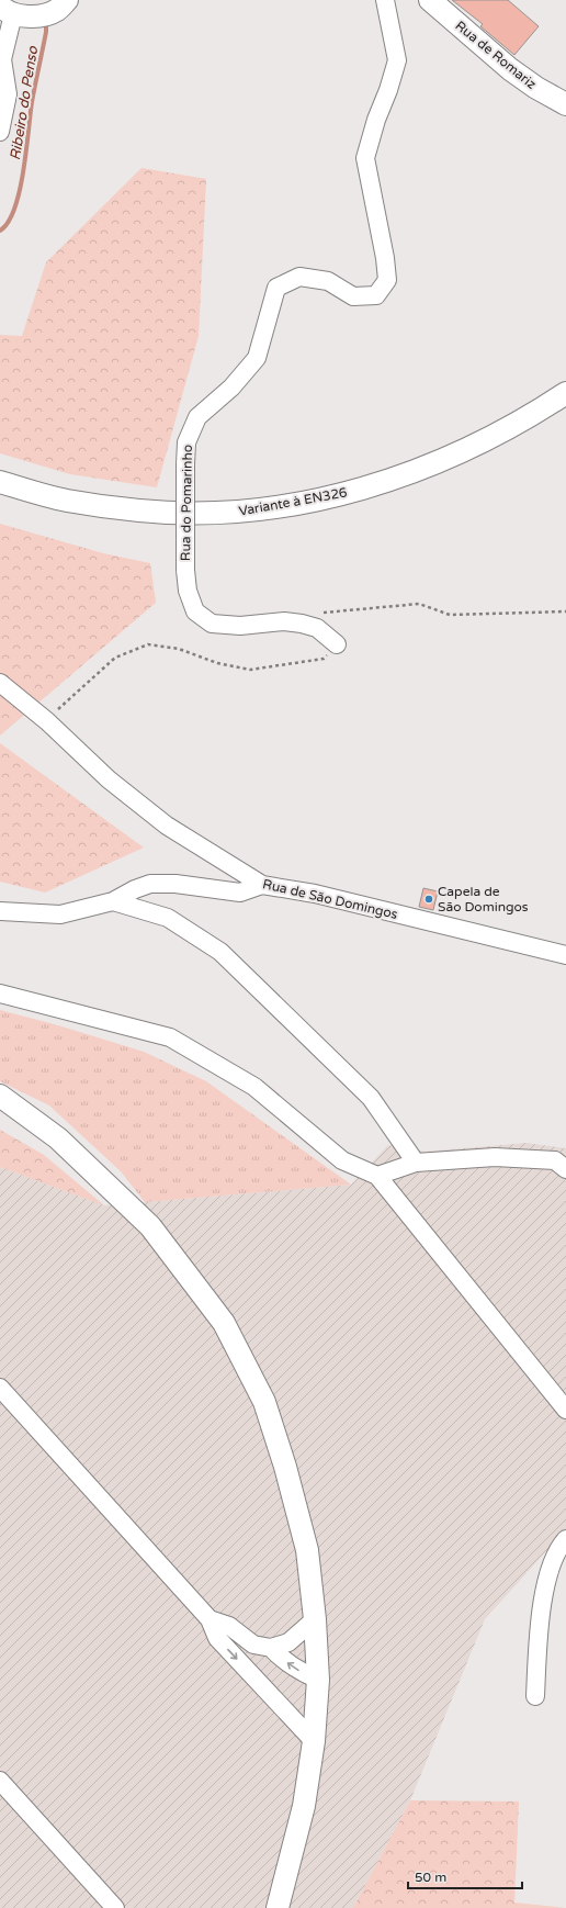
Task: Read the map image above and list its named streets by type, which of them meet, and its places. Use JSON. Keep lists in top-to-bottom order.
{
  "streets": {
    "main road": ["Rua de Romariz", "Variante à EN326"],
    "street": ["Rua do Pomarinho", "Rua de São Domingos"]
  },
  "water": ["Ribeiro do Penso"],
  "places": ["Capela de São Domingos"],
  "scale_bar": "50 m"
}
